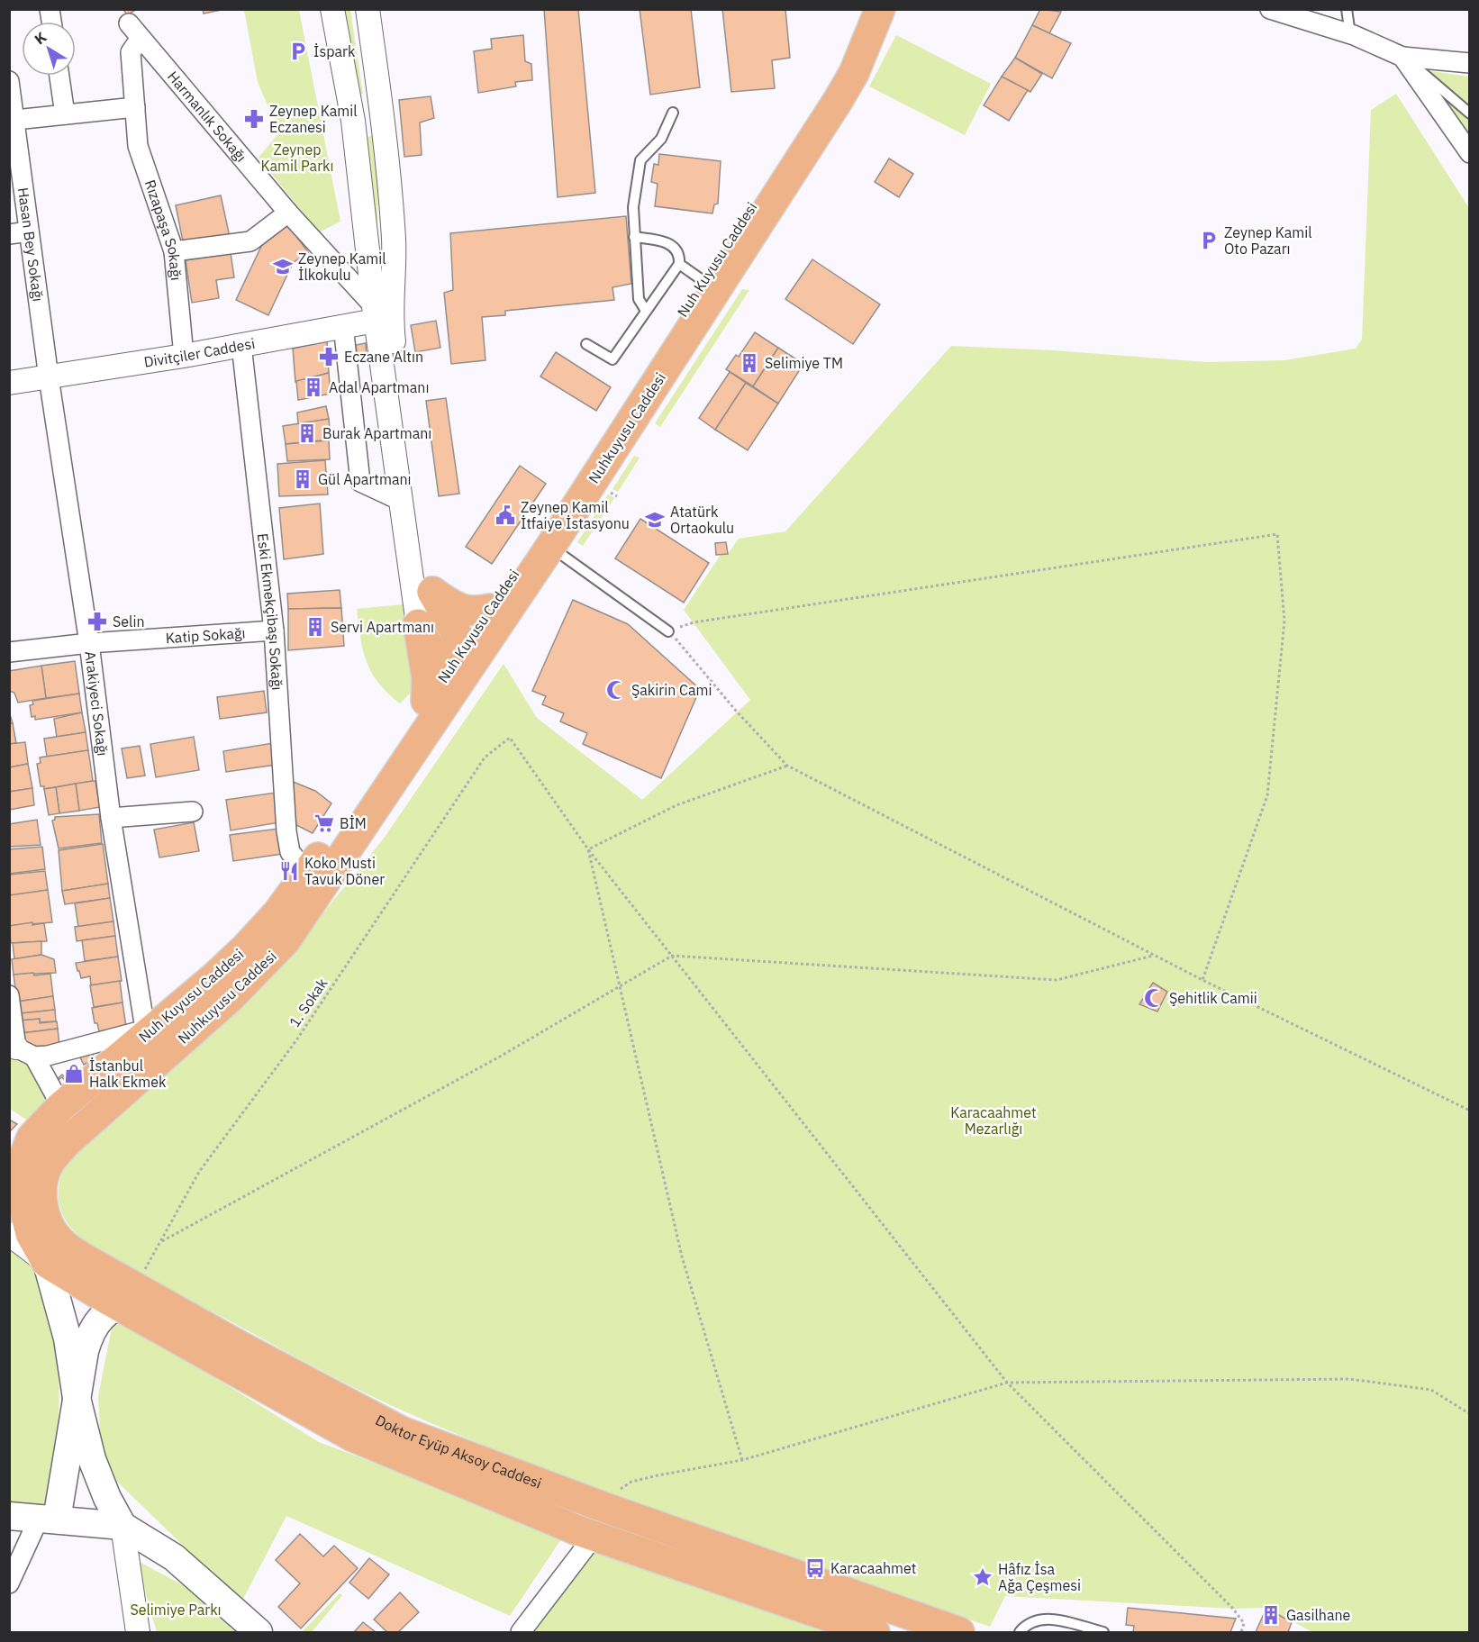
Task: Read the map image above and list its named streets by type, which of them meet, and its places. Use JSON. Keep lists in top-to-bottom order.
{
  "streets": {
    "main road": ["Nuh Kuyusu Caddesi", "Nuhkuyusu Caddesi", "Doktor Eyüp Aksoy Caddesi"],
    "street": [
      "Harmanlık Sokağı",
      "Rızapaşa Sokağı",
      "Hasan Bey Sokağı",
      "Divitçiler Caddesi",
      "Eski Ekmekçibaşı Sokağı",
      "Katip Sokağı",
      "Arakiyeci Sokağı"
    ],
    "path": ["1. Sokak"]
  },
  "crossings": [
    ["Harmanlık Sokağı", "Rızapaşa Sokağı"],
    ["Harmanlık Sokağı", "Divitçiler Caddesi"],
    ["Rızapaşa Sokağı", "Divitçiler Caddesi"],
    ["Hasan Bey Sokağı", "Divitçiler Caddesi"],
    ["Hasan Bey Sokağı", "Arakiyeci Sokağı"],
    ["Nuh Kuyusu Caddesi", "Nuhkuyusu Caddesi"],
    ["Nuh Kuyusu Caddesi", "Eski Ekmekçibaşı Sokağı"],
    ["Nuh Kuyusu Caddesi", "Arakiyeci Sokağı"],
    ["Nuh Kuyusu Caddesi", "Doktor Eyüp Aksoy Caddesi"],
    ["Divitçiler Caddesi", "Eski Ekmekçibaşı Sokağı"],
    ["Divitçiler Caddesi", "Arakiyeci Sokağı"],
    ["Nuhkuyusu Caddesi", "Doktor Eyüp Aksoy Caddesi"],
    ["Eski Ekmekçibaşı Sokağı", "Katip Sokağı"],
    ["Katip Sokağı", "Arakiyeci Sokağı"],
    ["1. Sokak", "Doktor Eyüp Aksoy Caddesi"]
  ],
  "parks": ["Zeynep Kamil Parkı", "Karacaahmet Mezarlığı", "Selimiye Parkı"],
  "places": {
    "parking": ["İspark", "Zeynep Kamil Oto Pazarı"],
    "pharmacy": ["Zeynep Kamil Eczanesi", "Eczane Altın", "Selin"],
    "school or university": ["Zeynep Kamil İlkokulu", "Atatürk Ortaokulu"],
    "building": [
      "Selimiye TM",
      "Adal Apartmanı",
      "Burak Apartmanı",
      "Gül Apartmanı",
      "Servi Apartmanı",
      "Gasilhane"
    ],
    "public building": ["Zeynep Kamil İtfaiye İstasyonu"],
    "mosque": ["Şakirin Cami", "Şehitlik Camii"],
    "supermarket": ["BİM"],
    "restaurant": ["Koko Musti Tavuk Döner"],
    "shop": ["İstanbul Halk Ekmek"],
    "bus stop": ["Karacaahmet"],
    "place": ["Hâfız İsa Ağa Çeşmesi"]
  },
  "north": "top left"
}
